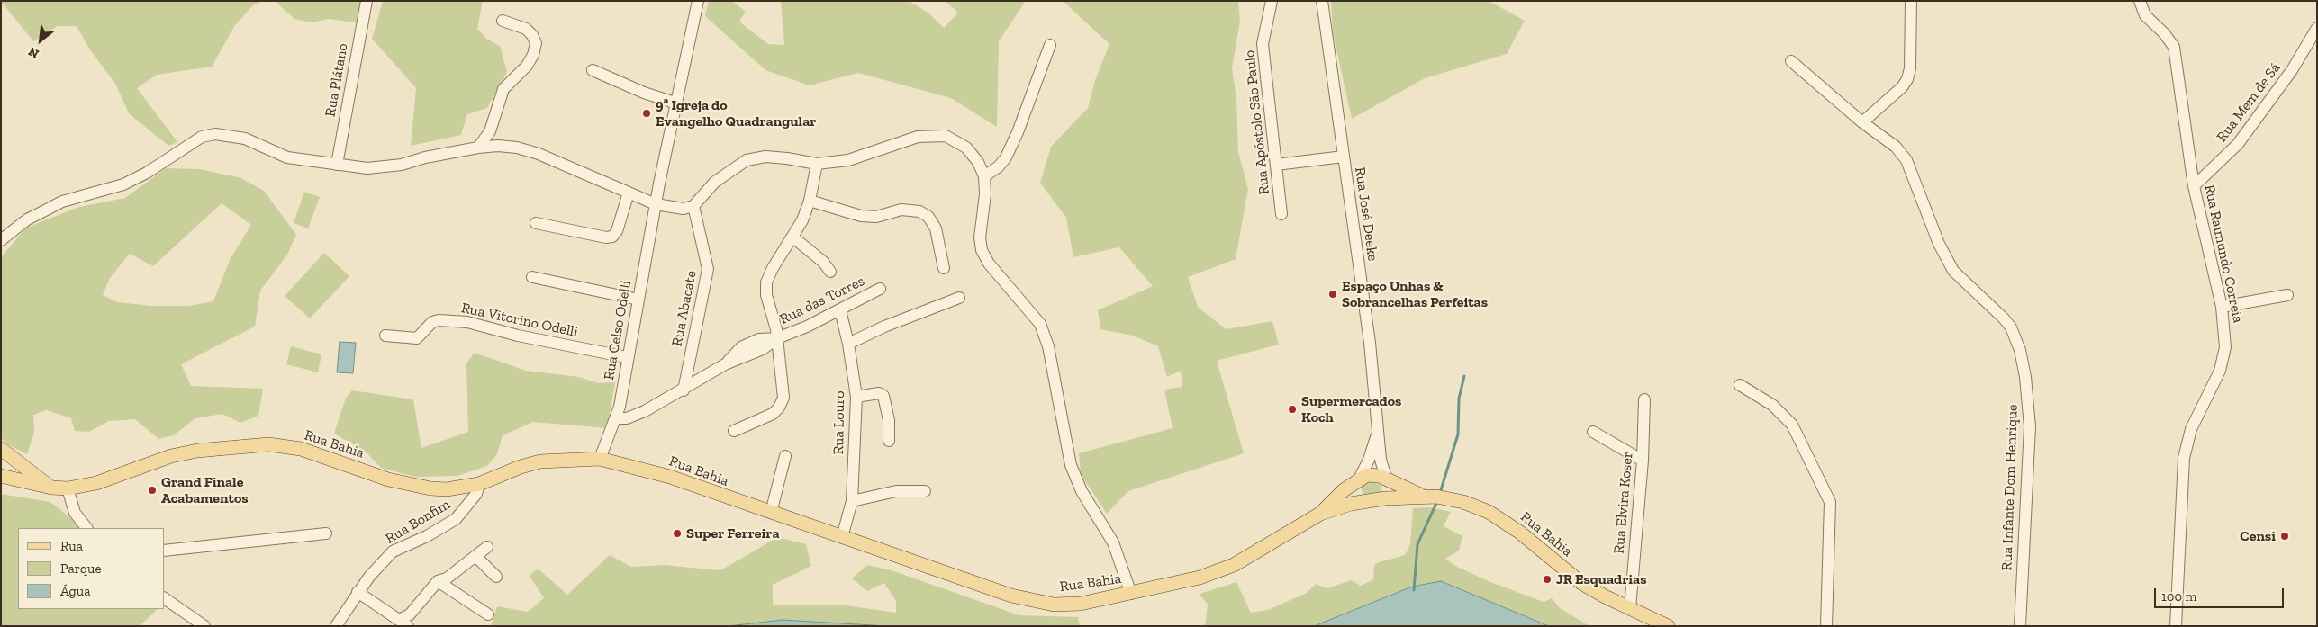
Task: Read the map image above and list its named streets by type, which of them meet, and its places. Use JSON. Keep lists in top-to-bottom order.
{
  "streets": {
    "main road": ["Rua Bahia"],
    "street": [
      "Rua Plátano",
      "Rua Mem de Sá",
      "Rua Apóstolo São Paulo",
      "Rua José Deeke",
      "Rua Raimundo Correia",
      "Rua das Torres",
      "Rua Abacate",
      "Rua Vitorino Odelli",
      "Rua Celso Odelli",
      "Rua Louro",
      "Rua Infante Dom Henrique",
      "Rua Elvira Koser",
      "Rua Bonfim"
    ]
  },
  "crossings": [
    ["Rua Mem de Sá", "Rua Raimundo Correia"],
    ["Rua José Deeke", "Rua Bahia"],
    ["Rua das Torres", "Rua Abacate"],
    ["Rua das Torres", "Rua Celso Odelli"],
    ["Rua das Torres", "Rua Louro"],
    ["Rua Vitorino Odelli", "Rua Celso Odelli"],
    ["Rua Celso Odelli", "Rua Bahia"],
    ["Rua Louro", "Rua Bahia"],
    ["Rua Bahia", "Rua Elvira Koser"],
    ["Rua Bahia", "Rua Bonfim"]
  ],
  "places": [
    "9ª Igreja do Evangelho Quadrangular",
    "Espaço Unhas & Sobrancelhas Perfeitas",
    "Supermercados Koch",
    "Grand Finale Acabamentos",
    "Super Ferreira",
    "Censi",
    "JR Esquadrias"
  ],
  "legend": ["Rua", "Parque", "Água"],
  "scale_bar": "100 m",
  "north": "bottom left"
}
